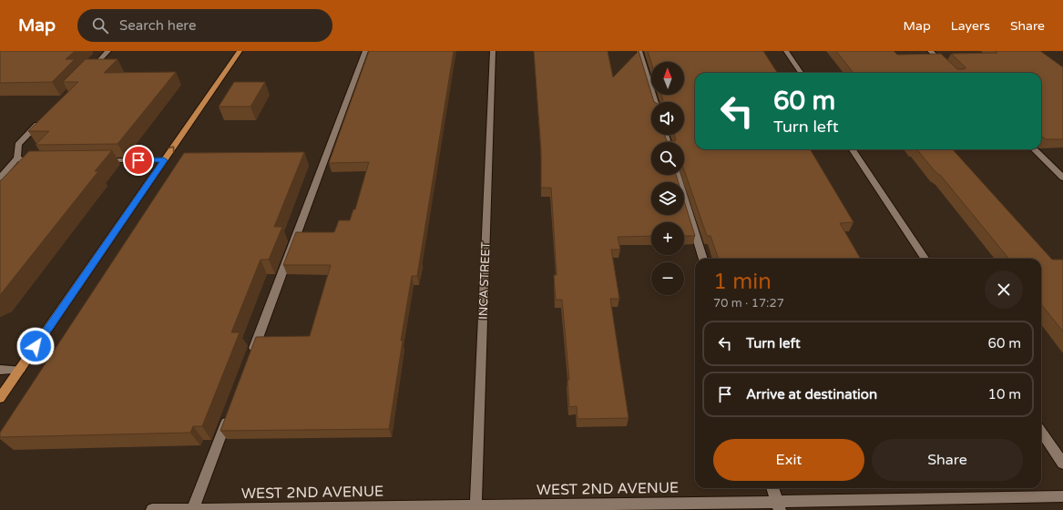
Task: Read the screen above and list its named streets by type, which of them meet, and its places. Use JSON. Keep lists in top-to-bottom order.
{
  "streets": {
    "street": ["INCA STREET", "WEST 2ND AVENUE"]
  },
  "crossings": [
    ["INCA STREET", "WEST 2ND AVENUE"]
  ],
  "north": "top",
  "page": {
    "header": "Map",
    "search": "Search here",
    "nav": ["Map", "Layers", "Share"],
    "map_buttons": ["+", "−"],
    "turn": ["60 m", "Turn left"],
    "heading": ["1 min", "70 m · 17:27"],
    "list": [
      {
        "name": "Turn left",
        "value": "60 m"
      },
      {
        "name": "Arrive at destination",
        "value": "10 m"
      }
    ],
    "buttons": ["Exit", "Share"]
  }
}
